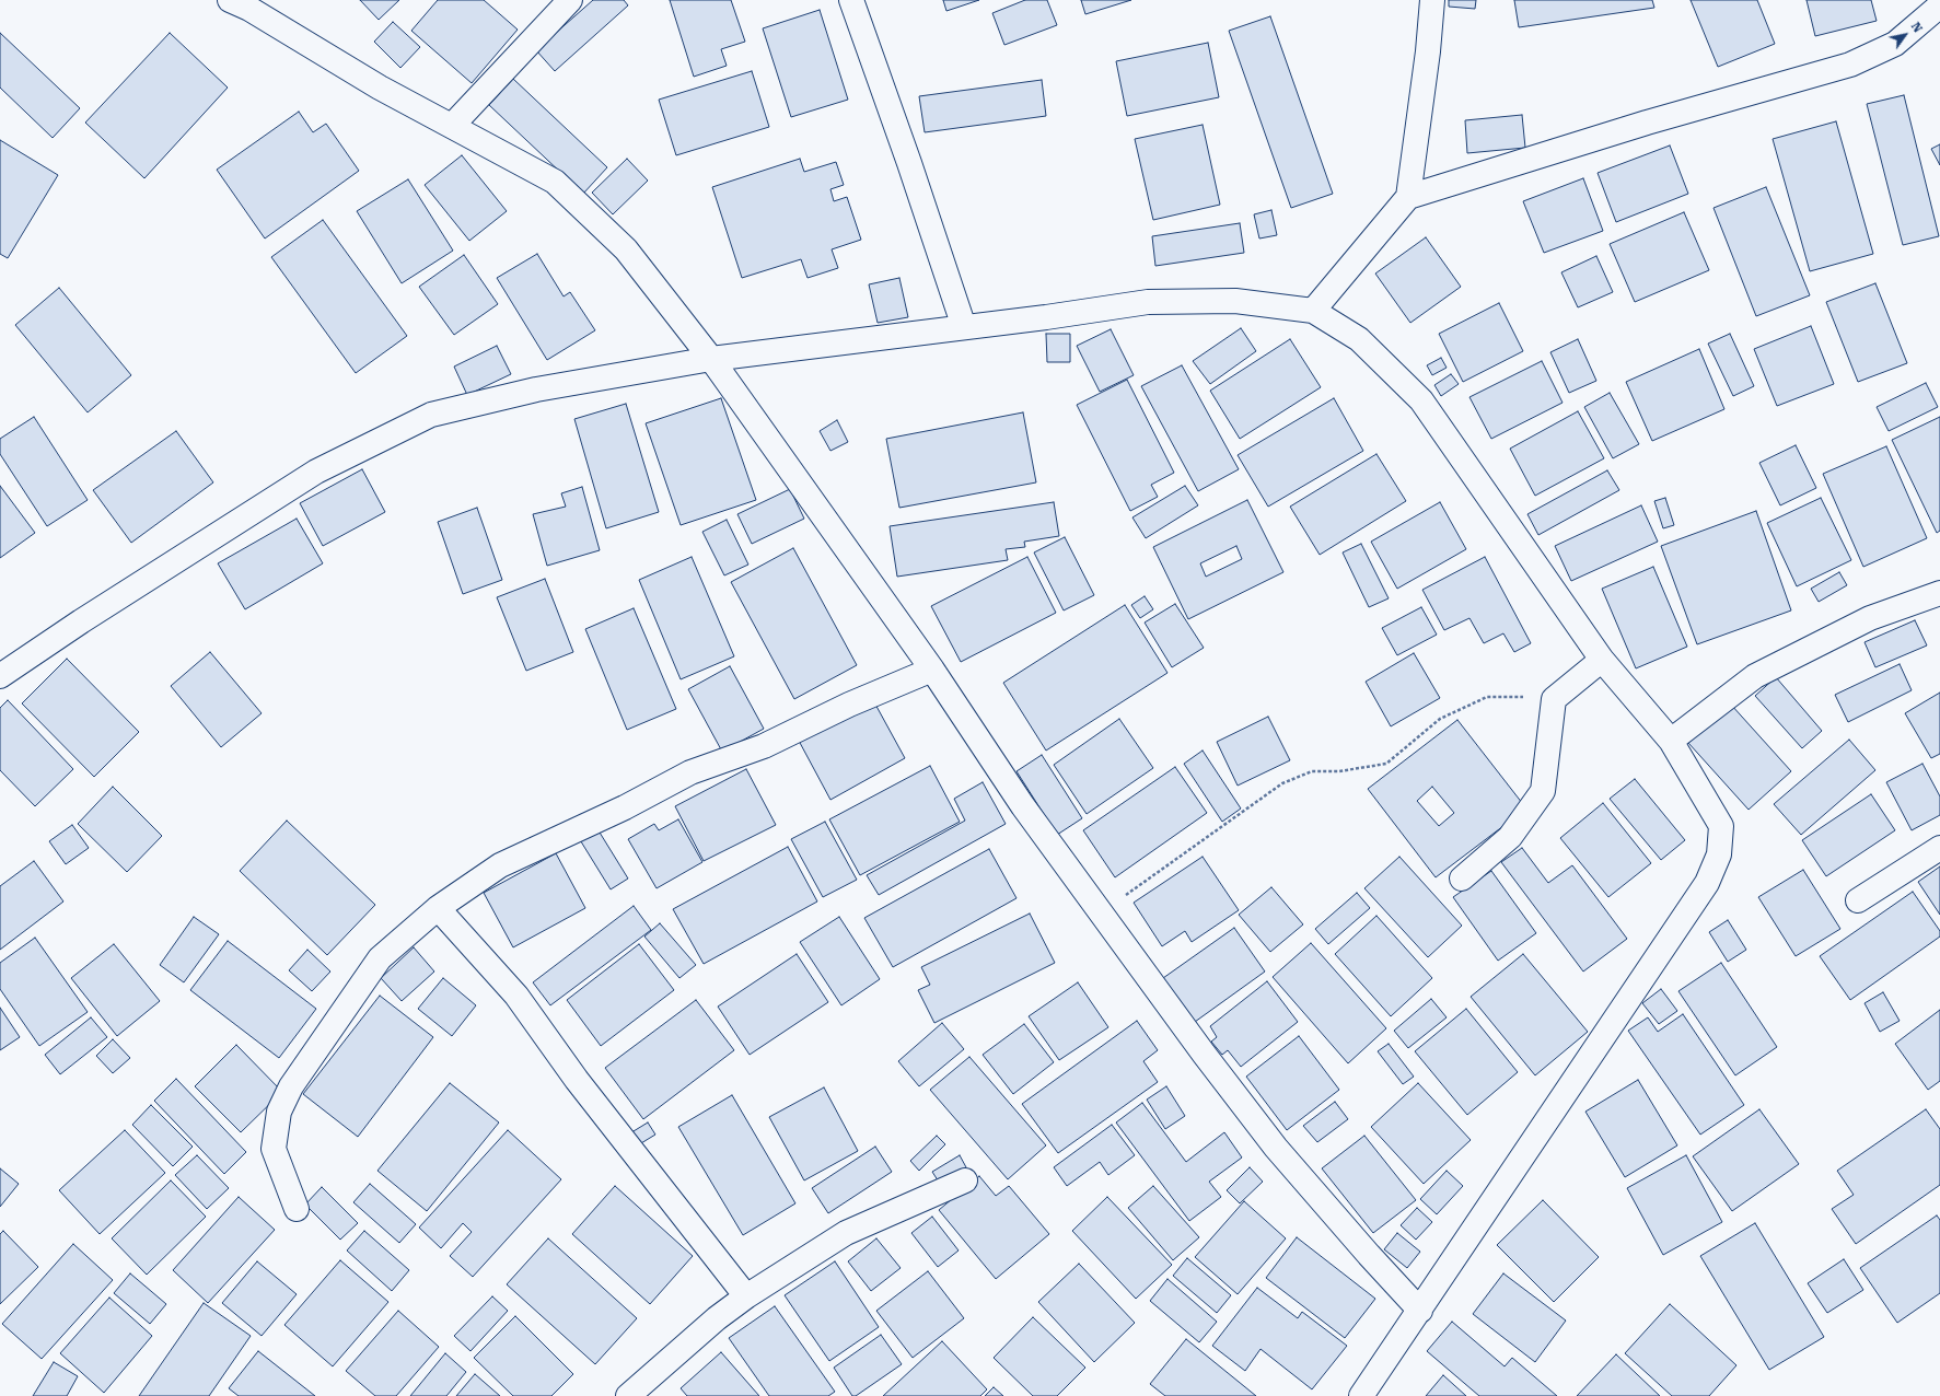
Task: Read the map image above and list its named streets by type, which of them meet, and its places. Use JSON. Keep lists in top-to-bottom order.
{
  "north": "top right"
}
